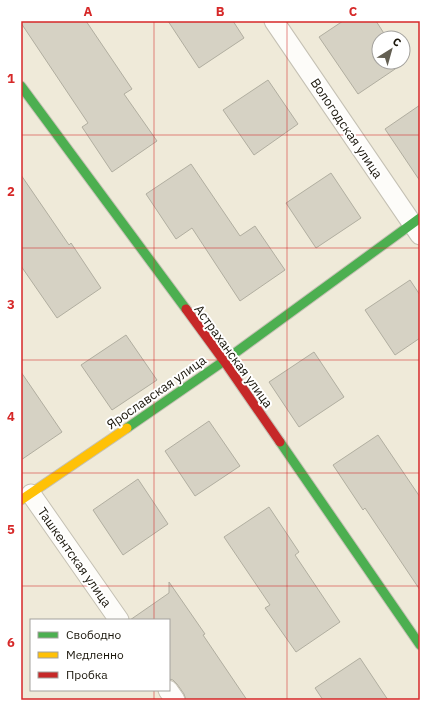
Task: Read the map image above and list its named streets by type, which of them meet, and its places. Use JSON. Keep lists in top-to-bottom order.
{
  "streets": {
    "street": [
      "Вологодская улица",
      "Астраханская улица",
      "Ярославская улица",
      "Ташкентская улица"
    ]
  },
  "crossings": [
    ["Вологодская улица", "Ярославская улица"],
    ["Астраханская улица", "Ярославская улица"],
    ["Ярославская улица", "Ташкентская улица"]
  ],
  "legend": ["Свободно", "Медленно", "Пробка"],
  "north": "top right",
  "grid": {
    "columns": ["A", "B", "C"],
    "rows": [
      "1",
      "2",
      "3",
      "4",
      "5",
      "6"
    ]
  }
}
